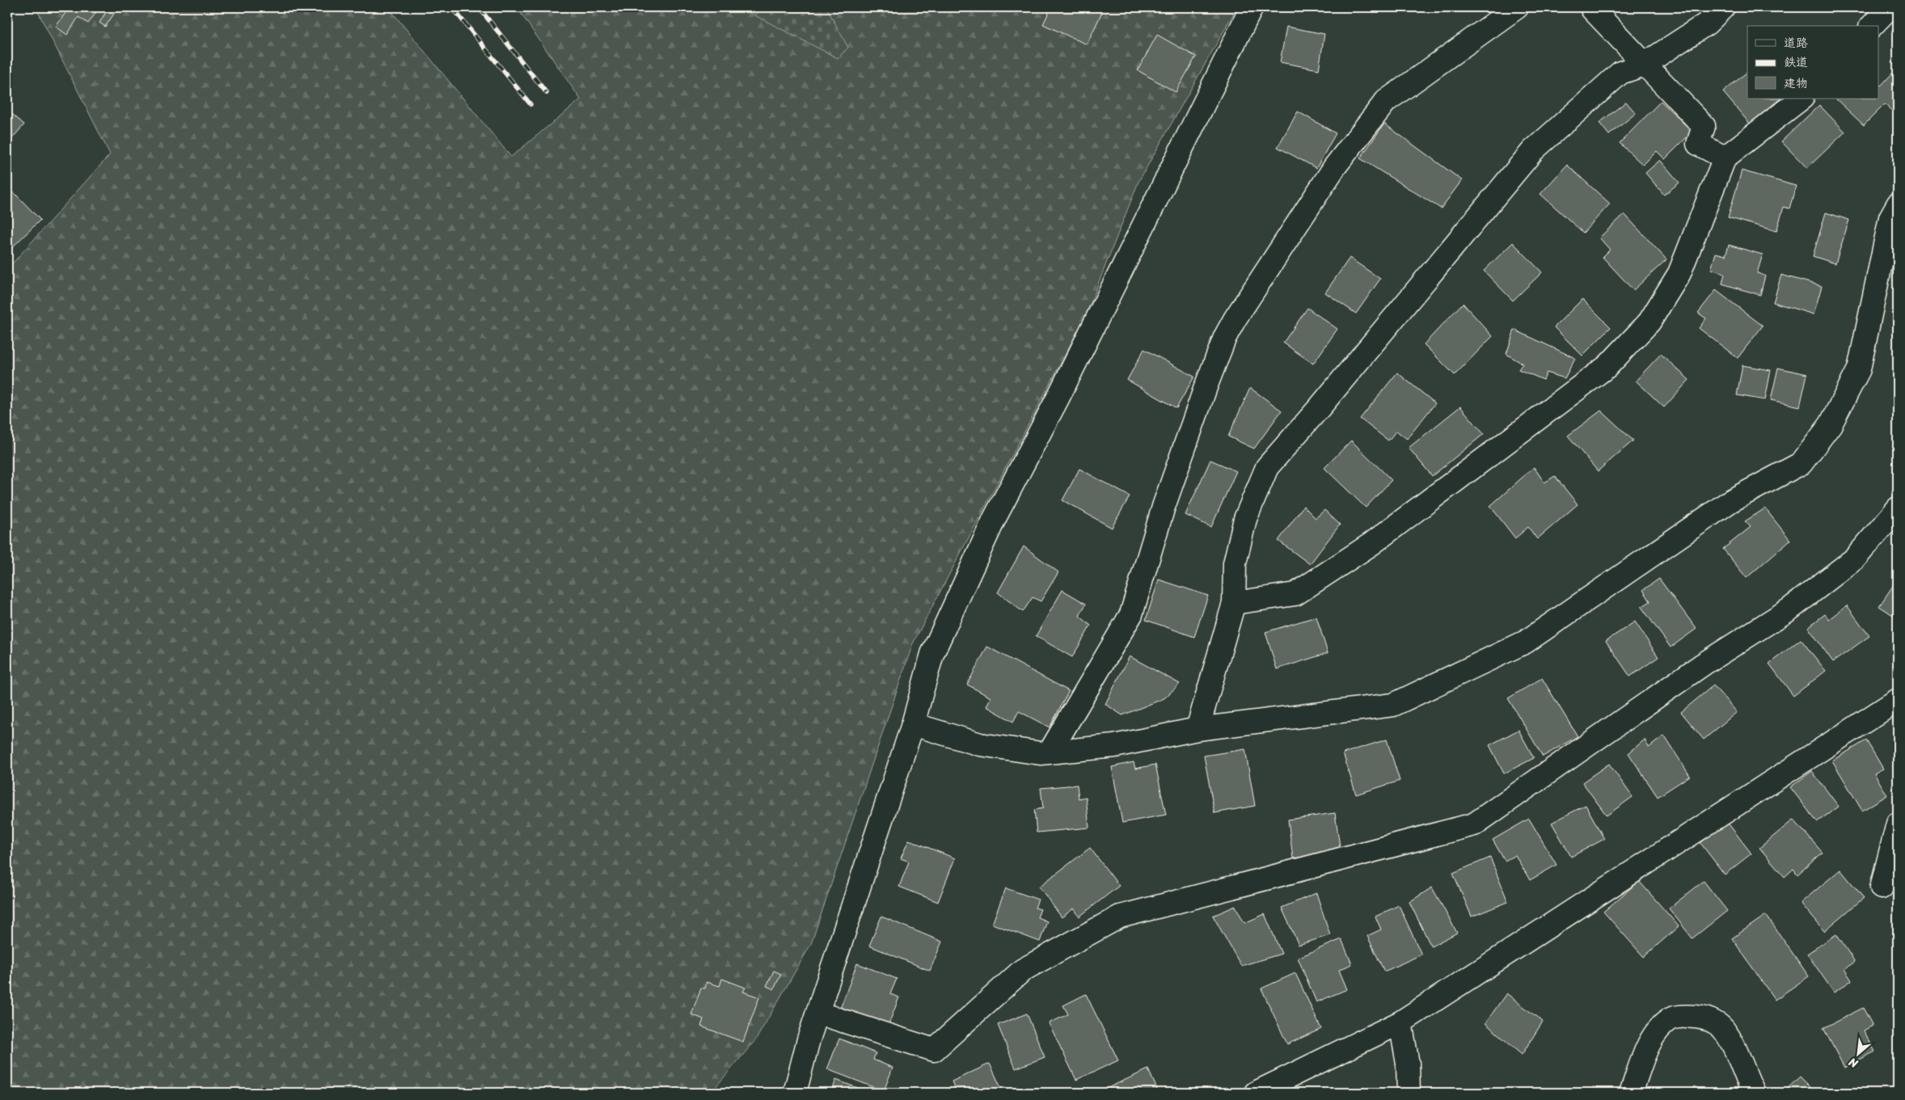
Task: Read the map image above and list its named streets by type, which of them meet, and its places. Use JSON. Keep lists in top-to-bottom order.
{
  "legend": ["道路", "鉄道", "建物"],
  "north": "bottom left"
}
